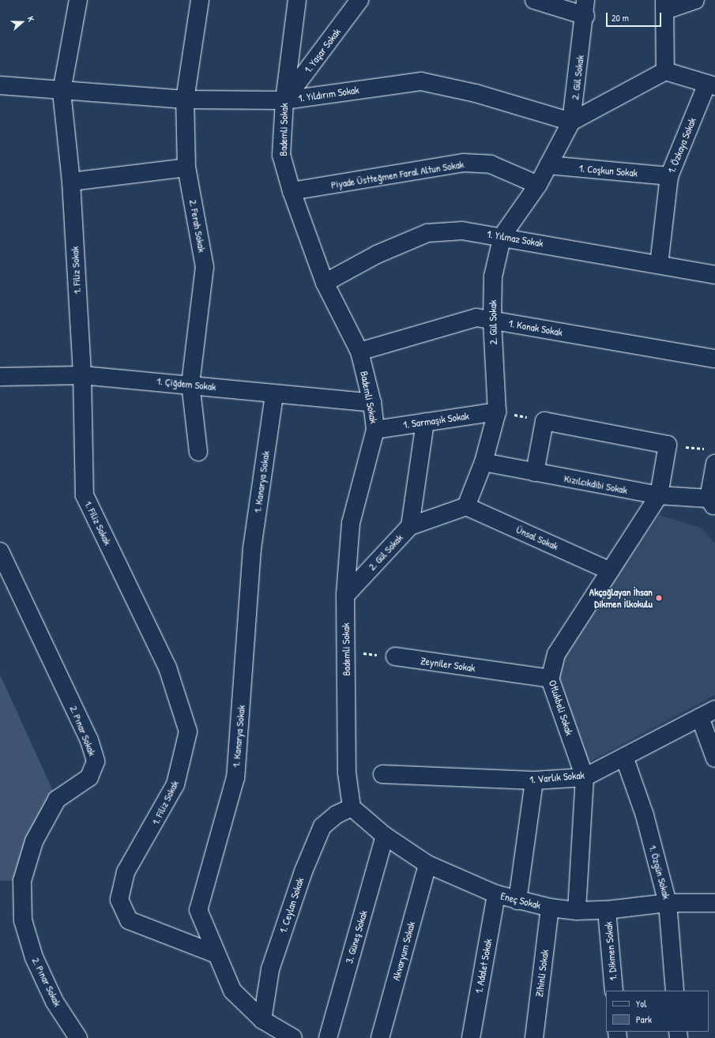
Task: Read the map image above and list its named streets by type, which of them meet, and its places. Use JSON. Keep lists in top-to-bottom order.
{
  "streets": {
    "street": [
      "1. Yaşar Sokak",
      "2. Gül Sokak",
      "1. Yıldırım Sokak",
      "Bademli Sokak",
      "1. Özkaya Sokak",
      "1. Coşkun Sokak",
      "Piyade Üstteğmen Faral Altun Sokak",
      "2. Ferah Sokak",
      "1. Yılmaz Sokak",
      "1. Filiz Sokak",
      "1. Konak Sokak",
      "1. Çiğdem Sokak",
      "1. Sarmaşık Sokak",
      "1. Kanarya Sokak",
      "Kızılcıkdibi Sokak",
      "Ünsal Sokak",
      "Zeyniler Sokak",
      "Otlukbeli Sokak",
      "2. Pınar Sokak",
      "1. Varlık Sokak",
      "1. Özgün Sokak",
      "Eneç Sokak",
      "1. Ceylan Sokak",
      "3. Güneş Sokak",
      "Akvaryum Sokak",
      "1. Dikmen Sokak",
      "1. Adalet Sokak",
      "Zihinli Sokak"
    ]
  },
  "crossings": [
    ["1. Yaşar Sokak", "1. Yıldırım Sokak"],
    ["1. Yaşar Sokak", "Bademli Sokak"],
    ["2. Gül Sokak", "1. Yıldırım Sokak"],
    ["2. Gül Sokak", "Bademli Sokak"],
    ["2. Gül Sokak", "1. Coşkun Sokak"],
    ["2. Gül Sokak", "Piyade Üstteğmen Faral Altun Sokak"],
    ["2. Gül Sokak", "1. Yılmaz Sokak"],
    ["2. Gül Sokak", "1. Konak Sokak"],
    ["2. Gül Sokak", "1. Sarmaşık Sokak"],
    ["2. Gül Sokak", "Kızılcıkdibi Sokak"],
    ["2. Gül Sokak", "Ünsal Sokak"],
    ["1. Yıldırım Sokak", "Bademli Sokak"],
    ["1. Yıldırım Sokak", "2. Ferah Sokak"],
    ["1. Yıldırım Sokak", "1. Filiz Sokak"],
    ["Bademli Sokak", "Piyade Üstteğmen Faral Altun Sokak"],
    ["Bademli Sokak", "1. Yılmaz Sokak"],
    ["Bademli Sokak", "1. Konak Sokak"],
    ["Bademli Sokak", "1. Çiğdem Sokak"],
    ["Bademli Sokak", "1. Sarmaşık Sokak"],
    ["Bademli Sokak", "Eneç Sokak"],
    ["Bademli Sokak", "1. Ceylan Sokak"],
    ["1. Özkaya Sokak", "1. Coşkun Sokak"],
    ["1. Özkaya Sokak", "1. Yılmaz Sokak"],
    ["2. Ferah Sokak", "1. Çiğdem Sokak"],
    ["1. Filiz Sokak", "1. Çiğdem Sokak"],
    ["1. Filiz Sokak", "1. Kanarya Sokak"],
    ["1. Çiğdem Sokak", "1. Kanarya Sokak"],
    ["1. Kanarya Sokak", "1. Ceylan Sokak"],
    ["Kızılcıkdibi Sokak", "Otlukbeli Sokak"],
    ["Ünsal Sokak", "Otlukbeli Sokak"],
    ["Zeyniler Sokak", "Otlukbeli Sokak"],
    ["Otlukbeli Sokak", "1. Varlık Sokak"],
    ["Otlukbeli Sokak", "Eneç Sokak"],
    ["1. Varlık Sokak", "1. Özgün Sokak"],
    ["1. Özgün Sokak", "Eneç Sokak"],
    ["Eneç Sokak", "1. Ceylan Sokak"],
    ["Eneç Sokak", "3. Güneş Sokak"],
    ["Eneç Sokak", "Akvaryum Sokak"],
    ["Eneç Sokak", "1. Dikmen Sokak"],
    ["Eneç Sokak", "1. Adalet Sokak"],
    ["Eneç Sokak", "Zihinli Sokak"]
  ],
  "places": ["Akçağlayan İhsan Dikmen İlkokulu"],
  "legend": ["Yol", "Park"],
  "scale_bar": "20 m",
  "north": "right"
}
